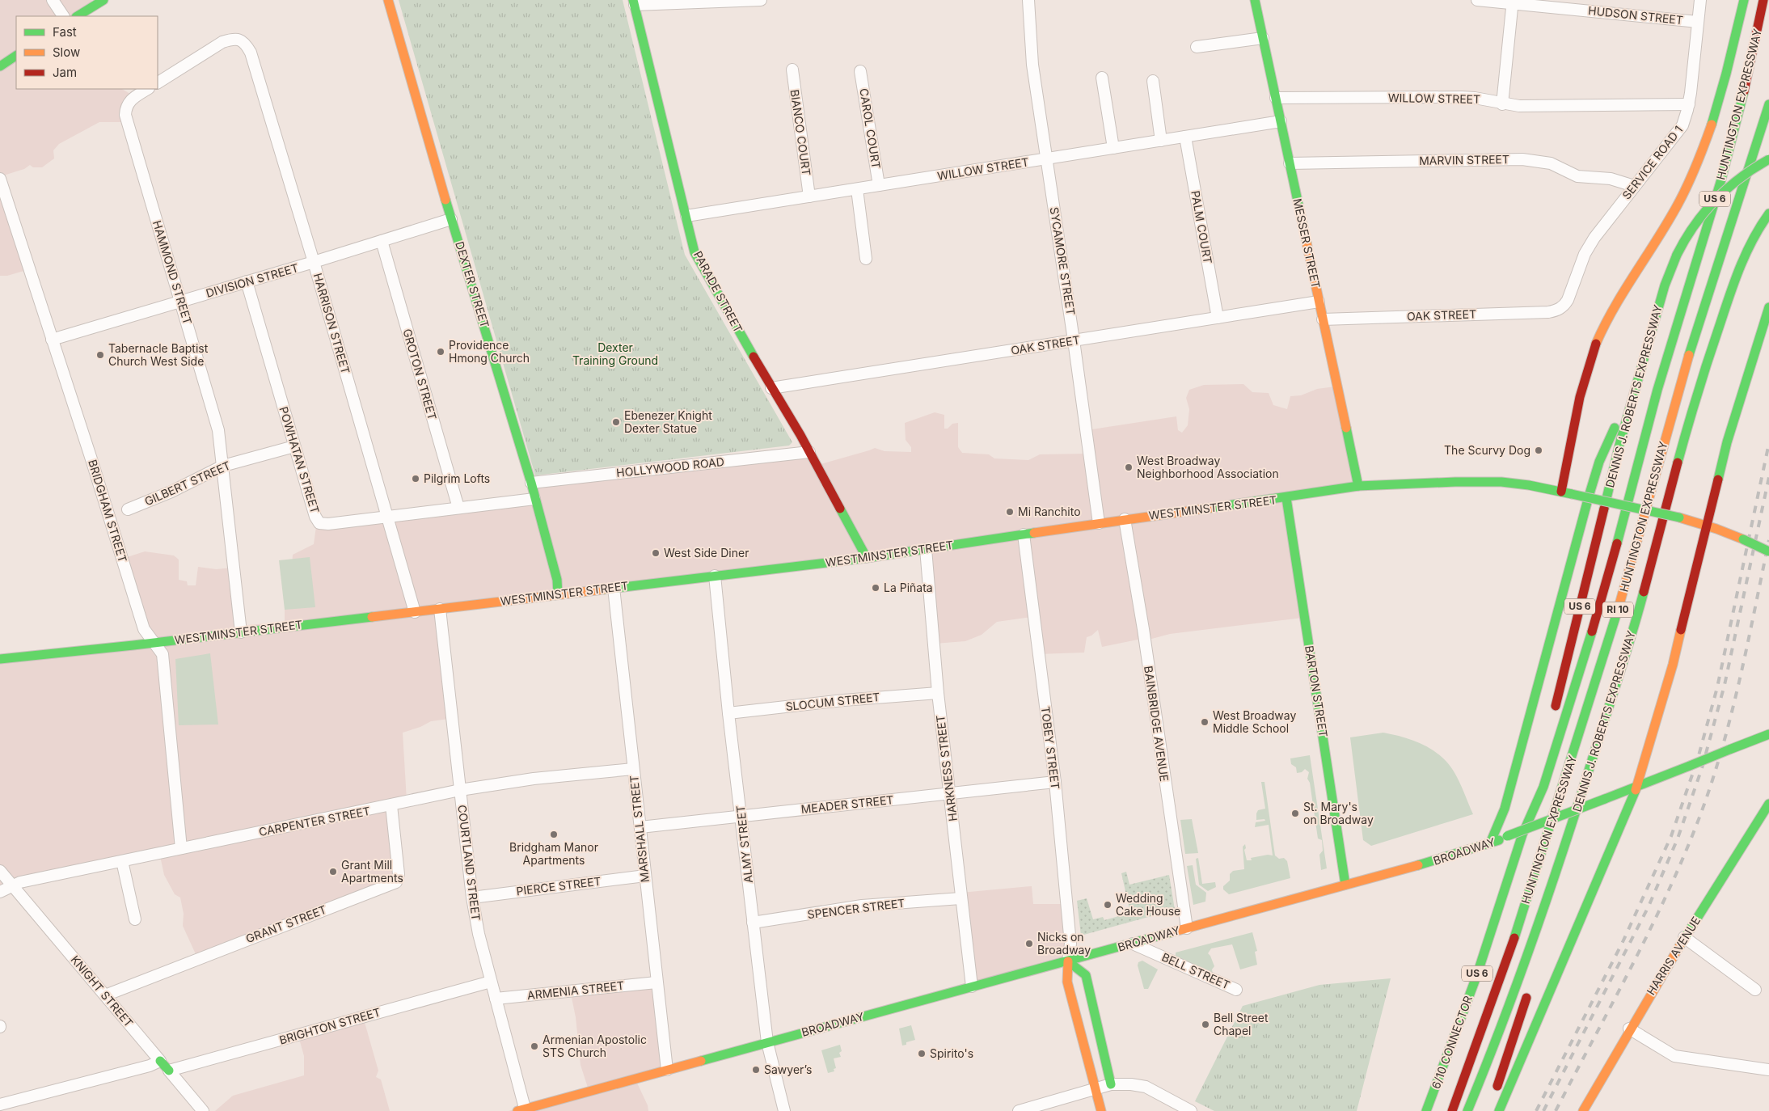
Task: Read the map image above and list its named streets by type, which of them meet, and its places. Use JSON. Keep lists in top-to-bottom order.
{
  "streets": {
    "main road": [
      "HUNTINGTON EXPRESSWAY",
      "US 6",
      "MESSER STREET",
      "DEXTER STREET",
      "PARADE STREET",
      "DENNIS J. ROBERTS EXPRESSWAY",
      "WESTMINSTER STREET",
      "RI 10",
      "BARTON STREET",
      "TOBEY STREET",
      "BROADWAY",
      "HARRIS AVENUE",
      "KNIGHT STREET",
      "6/10 CONNECTOR"
    ],
    "street": [
      "HUDSON STREET",
      "WILLOW STREET",
      "CAROL COURT",
      "BIANCO COURT",
      "MARVIN STREET",
      "SERVICE ROAD 1",
      "PALM COURT",
      "SYCAMORE STREET",
      "HAMMOND STREET",
      "DIVISION STREET",
      "OAK STREET",
      "HARRISON STREET",
      "GROTON STREET",
      "POWHATAN STREET",
      "HOLLYWOOD ROAD",
      "GILBERT STREET",
      "BRIDGHAM STREET",
      "SLOCUM STREET",
      "BAINBRIDGE AVENUE",
      "HARKNESS STREET",
      "MEADER STREET",
      "CARPENTER STREET",
      "MARSHALL STREET",
      "ALMY STREET",
      "COURTLAND STREET",
      "PIERCE STREET",
      "SPENCER STREET",
      "GRANT STREET",
      "BELL STREET",
      "ARMENIA STREET",
      "BRIGHTON STREET"
    ]
  },
  "crossings": [
    ["HUDSON STREET", "SERVICE ROAD 1"],
    ["WILLOW STREET", "CAROL COURT"],
    ["WILLOW STREET", "BIANCO COURT"],
    ["WILLOW STREET", "SERVICE ROAD 1"],
    ["WILLOW STREET", "PALM COURT"],
    ["WILLOW STREET", "MESSER STREET"],
    ["WILLOW STREET", "SYCAMORE STREET"],
    ["WILLOW STREET", "PARADE STREET"],
    ["HUNTINGTON EXPRESSWAY", "US 6"],
    ["HUNTINGTON EXPRESSWAY", "6/10 CONNECTOR"],
    ["MARVIN STREET", "SERVICE ROAD 1"],
    ["MARVIN STREET", "MESSER STREET"],
    ["SERVICE ROAD 1", "OAK STREET"],
    ["US 6", "6/10 CONNECTOR"],
    ["PALM COURT", "OAK STREET"],
    ["MESSER STREET", "OAK STREET"],
    ["MESSER STREET", "WESTMINSTER STREET"],
    ["SYCAMORE STREET", "OAK STREET"],
    ["SYCAMORE STREET", "WESTMINSTER STREET"],
    ["HAMMOND STREET", "DIVISION STREET"],
    ["HAMMOND STREET", "GILBERT STREET"],
    ["HAMMOND STREET", "WESTMINSTER STREET"],
    ["DIVISION STREET", "DEXTER STREET"],
    ["DIVISION STREET", "HARRISON STREET"],
    ["DIVISION STREET", "GROTON STREET"],
    ["DIVISION STREET", "POWHATAN STREET"],
    ["DIVISION STREET", "BRIDGHAM STREET"],
    ["DEXTER STREET", "POWHATAN STREET"],
    ["DEXTER STREET", "HOLLYWOOD ROAD"],
    ["DEXTER STREET", "WESTMINSTER STREET"],
    ["PARADE STREET", "OAK STREET"],
    ["PARADE STREET", "HOLLYWOOD ROAD"],
    ["PARADE STREET", "WESTMINSTER STREET"],
    ["HARRISON STREET", "POWHATAN STREET"],
    ["HARRISON STREET", "WESTMINSTER STREET"],
    ["GROTON STREET", "POWHATAN STREET"],
    ["POWHATAN STREET", "GILBERT STREET"],
    ["WESTMINSTER STREET", "BRIDGHAM STREET"],
    ["WESTMINSTER STREET", "BARTON STREET"],
    ["WESTMINSTER STREET", "BAINBRIDGE AVENUE"],
    ["WESTMINSTER STREET", "TOBEY STREET"],
    ["WESTMINSTER STREET", "HARKNESS STREET"],
    ["WESTMINSTER STREET", "MARSHALL STREET"],
    ["WESTMINSTER STREET", "ALMY STREET"],
    ["WESTMINSTER STREET", "COURTLAND STREET"],
    ["BRIDGHAM STREET", "CARPENTER STREET"],
    ["BARTON STREET", "BROADWAY"],
    ["SLOCUM STREET", "HARKNESS STREET"],
    ["SLOCUM STREET", "ALMY STREET"],
    ["BAINBRIDGE AVENUE", "BROADWAY"],
    ["TOBEY STREET", "MEADER STREET"],
    ["TOBEY STREET", "BROADWAY"],
    ["HARKNESS STREET", "MEADER STREET"],
    ["HARKNESS STREET", "BROADWAY"],
    ["HARKNESS STREET", "SPENCER STREET"],
    ["MEADER STREET", "MARSHALL STREET"],
    ["MEADER STREET", "ALMY STREET"],
    ["CARPENTER STREET", "MARSHALL STREET"],
    ["CARPENTER STREET", "COURTLAND STREET"],
    ["CARPENTER STREET", "GRANT STREET"],
    ["CARPENTER STREET", "KNIGHT STREET"],
    ["MARSHALL STREET", "BROADWAY"],
    ["MARSHALL STREET", "PIERCE STREET"],
    ["MARSHALL STREET", "ARMENIA STREET"],
    ["ALMY STREET", "BROADWAY"],
    ["ALMY STREET", "SPENCER STREET"],
    ["BROADWAY", "COURTLAND STREET"],
    ["BROADWAY", "BELL STREET"],
    ["COURTLAND STREET", "PIERCE STREET"],
    ["COURTLAND STREET", "ARMENIA STREET"],
    ["COURTLAND STREET", "BRIGHTON STREET"],
    ["GRANT STREET", "KNIGHT STREET"],
    ["KNIGHT STREET", "BRIGHTON STREET"]
  ],
  "parks": ["Dexter Training Ground"],
  "places": [
    "Providence Hmong Church",
    "Tabernacle Baptist Church West Side",
    "Ebenezer Knight Dexter Statue",
    "The Scurvy Dog",
    "West Broadway Neighborhood Association",
    "Pilgrim Lofts",
    "Mi Ranchito",
    "West Side Diner",
    "La Piñata",
    "West Broadway Middle School",
    "St. Mary's on Broadway",
    "Bridgham Manor Apartments",
    "Grant Mill Apartments",
    "Wedding Cake House",
    "Nicks on Broadway",
    "Bell Street Chapel",
    "Armenian Apostolic STS Church",
    "Spirito's",
    "Sawyer’s"
  ],
  "legend": ["Fast", "Slow", "Jam"]
}
